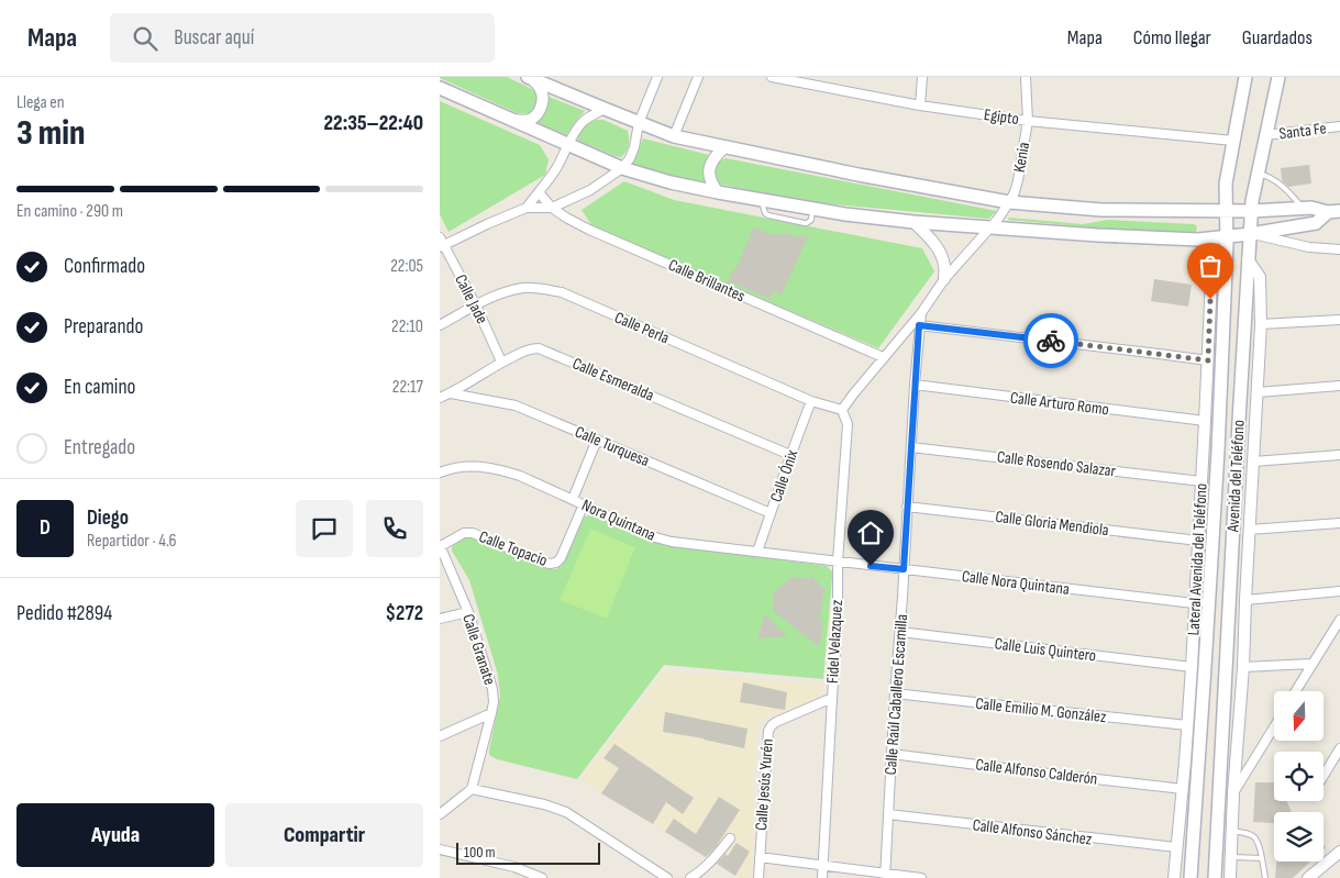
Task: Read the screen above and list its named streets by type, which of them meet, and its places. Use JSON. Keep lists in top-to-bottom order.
{
  "streets": {
    "main road": ["Avenida del Teléfono"],
    "street": [
      "Egipto",
      "Santa Fe",
      "Kenia",
      "Calle Brillantes",
      "Calle Jade",
      "Calle Perla",
      "Calle Esmeralda",
      "Calle Arturo Romo",
      "Calle Turquesa",
      "Calle Rosendo Salazar",
      "Calle Ónix",
      "Nora Quintana",
      "Calle Gloria Mendiola",
      "Calle Topacio",
      "Lateral Avenida del Teléfono",
      "Calle Nora Quintana",
      "Fidel Velazquez",
      "Calle Granate",
      "Calle Luis Quintero",
      "Calle Raúl Caballero Escamilla",
      "Calle Emilio M. González",
      "Calle Alfonso Calderón",
      "Calle Jesús Yurén",
      "Calle Alfonso Sánchez"
    ]
  },
  "crossings": [
    ["Egipto", "Kenia"],
    ["Egipto", "Avenida del Teléfono"],
    ["Santa Fe", "Avenida del Teléfono"],
    ["Calle Jade", "Calle Perla"],
    ["Calle Jade", "Calle Esmeralda"],
    ["Calle Perla", "Calle Ónix"],
    ["Calle Perla", "Fidel Velazquez"],
    ["Calle Esmeralda", "Calle Turquesa"],
    ["Calle Esmeralda", "Calle Ónix"],
    ["Calle Arturo Romo", "Lateral Avenida del Teléfono"],
    ["Calle Arturo Romo", "Calle Raúl Caballero Escamilla"],
    ["Calle Turquesa", "Calle Ónix"],
    ["Calle Rosendo Salazar", "Lateral Avenida del Teléfono"],
    ["Calle Rosendo Salazar", "Calle Raúl Caballero Escamilla"],
    ["Calle Ónix", "Nora Quintana"],
    ["Avenida del Teléfono", "Lateral Avenida del Teléfono"],
    ["Nora Quintana", "Calle Topacio"],
    ["Nora Quintana", "Calle Nora Quintana"],
    ["Nora Quintana", "Fidel Velazquez"],
    ["Calle Gloria Mendiola", "Lateral Avenida del Teléfono"],
    ["Calle Gloria Mendiola", "Calle Raúl Caballero Escamilla"],
    ["Calle Topacio", "Calle Granate"],
    ["Lateral Avenida del Teléfono", "Calle Nora Quintana"],
    ["Lateral Avenida del Teléfono", "Calle Luis Quintero"],
    ["Lateral Avenida del Teléfono", "Calle Emilio M. González"],
    ["Lateral Avenida del Teléfono", "Calle Alfonso Calderón"],
    ["Lateral Avenida del Teléfono", "Calle Alfonso Sánchez"],
    ["Calle Nora Quintana", "Fidel Velazquez"],
    ["Calle Nora Quintana", "Calle Raúl Caballero Escamilla"],
    ["Fidel Velazquez", "Calle Jesús Yurén"],
    ["Calle Luis Quintero", "Calle Raúl Caballero Escamilla"],
    ["Calle Raúl Caballero Escamilla", "Calle Emilio M. González"],
    ["Calle Raúl Caballero Escamilla", "Calle Alfonso Calderón"],
    ["Calle Raúl Caballero Escamilla", "Calle Alfonso Sánchez"]
  ],
  "scale_bar": "100 m",
  "north": "bottom",
  "page": {
    "header": "Mapa",
    "search": "Buscar aquí",
    "nav": ["Mapa", "Cómo llegar", "Guardados"],
    "heading": ["3 min", "Llega en", "22:35–22:40"],
    "panel": [
      "Diego",
      "Repartidor · 4.6",
      "Pedido #2894",
      "$272"
    ],
    "bar": "En camino · 290 m",
    "list": [
      ["Confirmado", "22:05"],
      ["Preparando", "22:10"],
      ["En camino", "22:17"],
      "Entregado"
    ],
    "round": "D",
    "buttons": ["Ayuda", "Compartir"],
    "scale": "100 m"
  }
}
